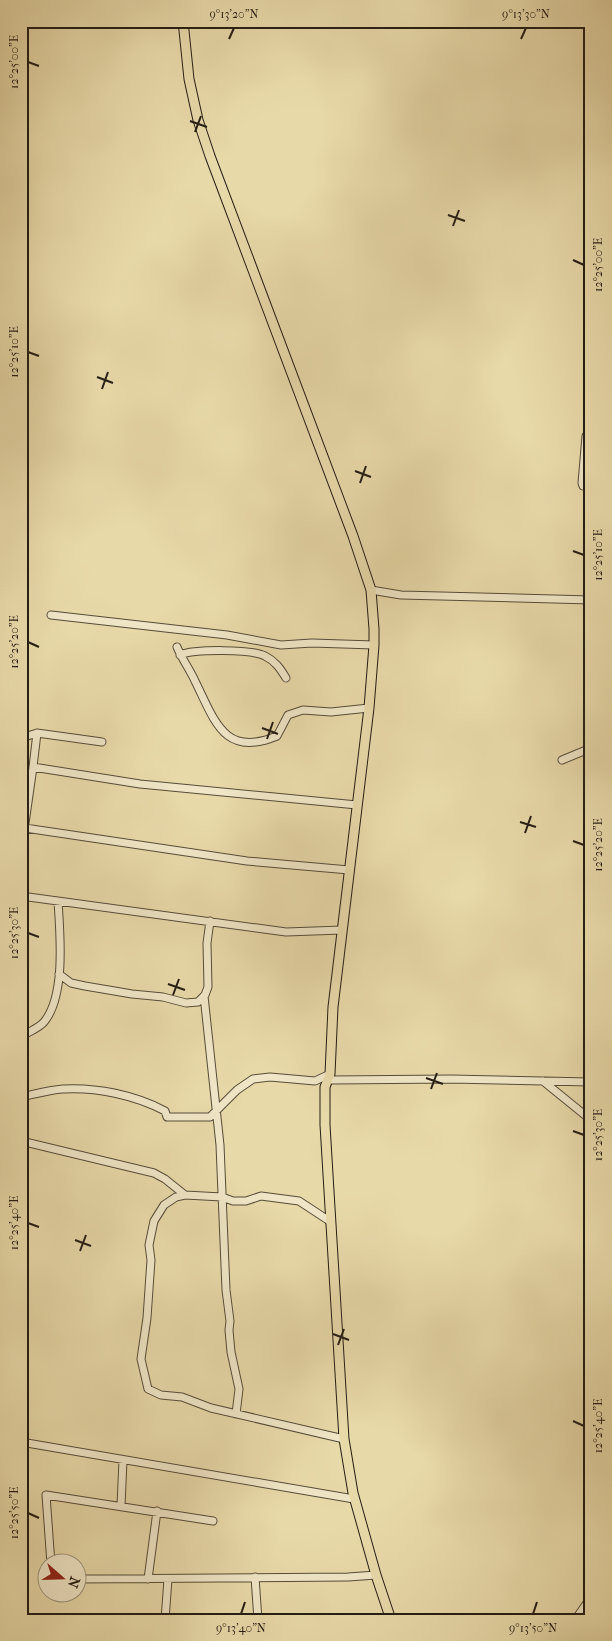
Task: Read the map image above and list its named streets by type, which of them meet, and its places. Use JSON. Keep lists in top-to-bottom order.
{
  "north": "right",
  "coordinates": [
    "9°13'20\"N",
    "9°13'30\"N",
    "12°25'00\"E",
    "12°25'10\"E",
    "12°25'20\"E",
    "12°25'30\"E",
    "12°25'40\"E",
    "12°25'50\"E",
    "9°13'40\"N",
    "9°13'50\"N"
  ]
}
